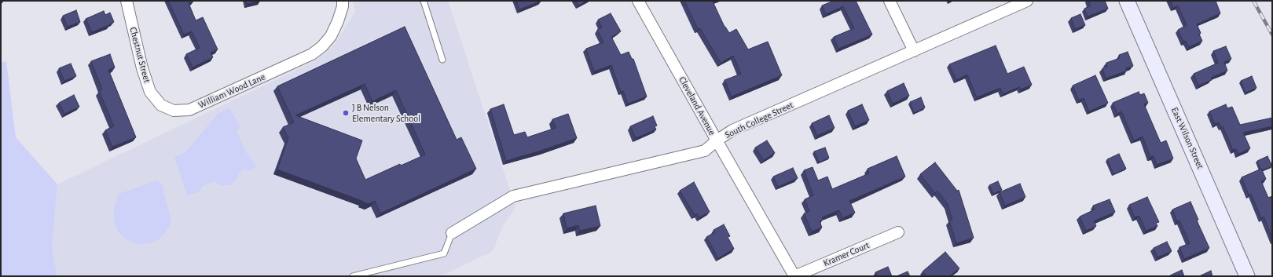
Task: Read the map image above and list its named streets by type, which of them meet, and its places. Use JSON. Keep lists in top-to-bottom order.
{
  "streets": {
    "street": [
      "Chestnut Street",
      "William Wood Lane",
      "Cleveland Avenue",
      "South College Street",
      "East Wilson Street",
      "Kramer Court"
    ]
  },
  "crossings": [
    ["Chestnut Street", "William Wood Lane"],
    ["Cleveland Avenue", "South College Street"],
    ["Cleveland Avenue", "Kramer Court"]
  ],
  "places": ["J B Nelson Elementary School"]
}
